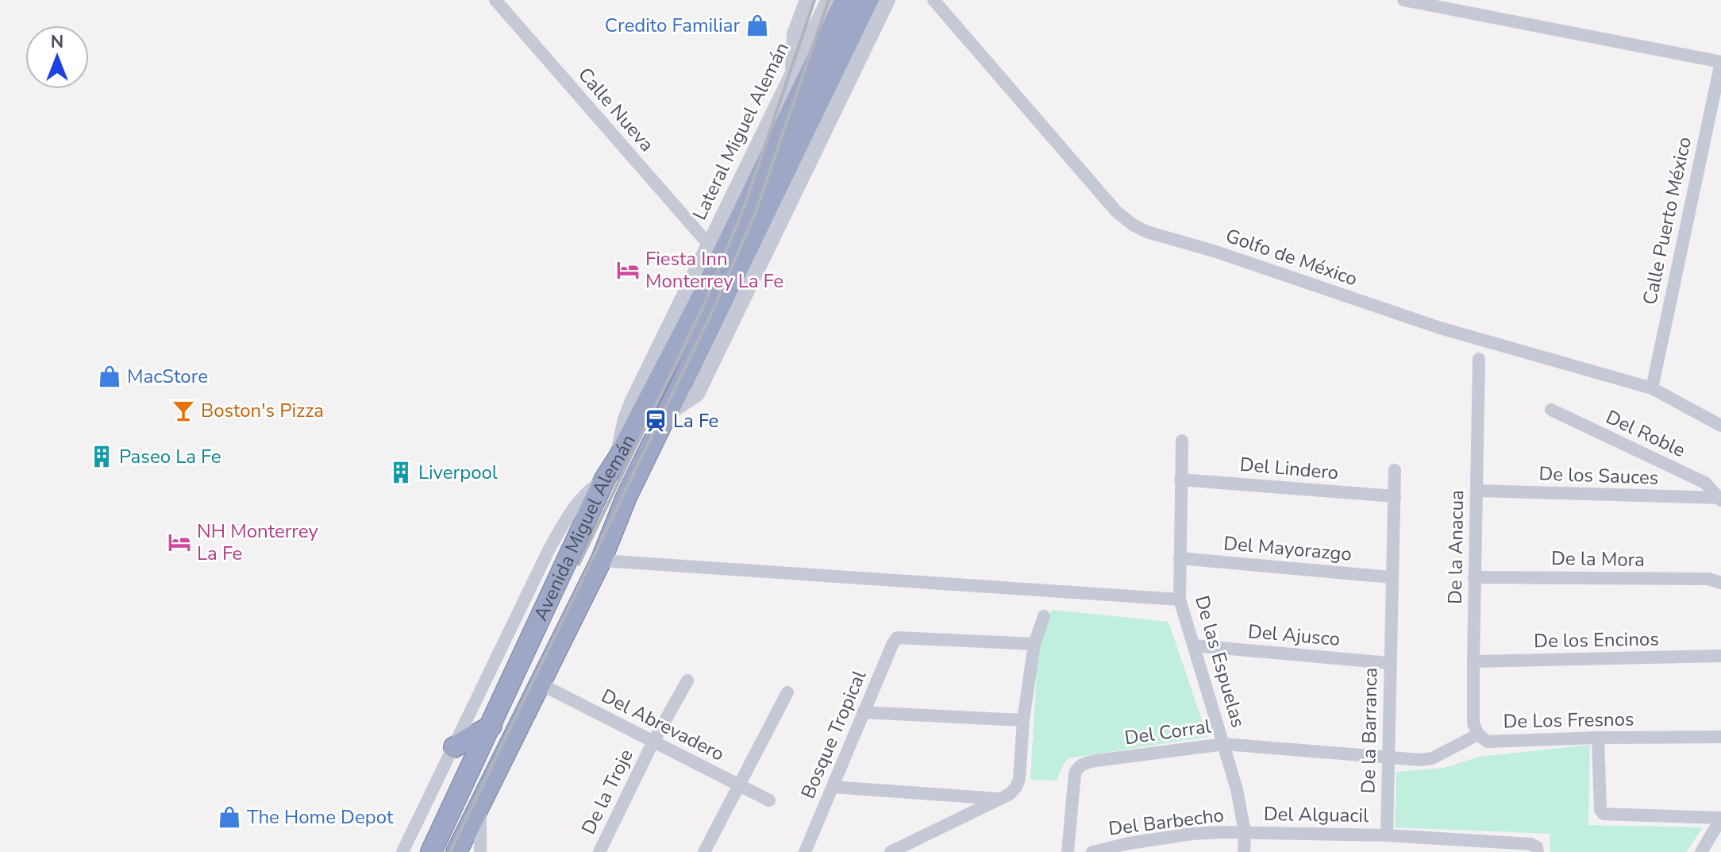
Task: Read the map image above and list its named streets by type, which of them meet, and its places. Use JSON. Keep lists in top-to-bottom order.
{
  "streets": {
    "highway": ["Avenida Miguel Alemán"],
    "street": [
      "Calle Nueva",
      "Lateral Miguel Alemán",
      "Calle Puerto México",
      "Golfo de México",
      "Del Roble",
      "Del Lindero",
      "De los Sauces",
      "De la Anacua",
      "Del Mayorazgo",
      "De la Mora",
      "Del Ajusco",
      "De los Encinos",
      "De las Espuelas",
      "De Los Fresnos",
      "Del Abrevadero",
      "De la Barranca",
      "Del Corral",
      "Bosque Tropical",
      "De la Troje",
      "Del Alguacil",
      "Del Barbecho"
    ]
  },
  "crossings": [
    ["Calle Nueva", "Lateral Miguel Alemán"],
    ["Lateral Miguel Alemán", "Avenida Miguel Alemán"],
    ["Calle Puerto México", "Golfo de México"],
    ["Del Roble", "De los Sauces"],
    ["Del Lindero", "De las Espuelas"],
    ["Del Lindero", "De la Barranca"],
    ["De los Sauces", "De la Anacua"],
    ["Avenida Miguel Alemán", "Del Abrevadero"],
    ["De la Anacua", "De la Mora"],
    ["De la Anacua", "De los Encinos"],
    ["De la Anacua", "De Los Fresnos"],
    ["Del Mayorazgo", "De las Espuelas"],
    ["Del Mayorazgo", "De la Barranca"],
    ["Del Ajusco", "De las Espuelas"],
    ["Del Ajusco", "De la Barranca"],
    ["De las Espuelas", "Del Corral"],
    ["De las Espuelas", "Del Alguacil"],
    ["De las Espuelas", "Del Barbecho"],
    ["De Los Fresnos", "De la Barranca"],
    ["De Los Fresnos", "Del Corral"],
    ["Del Abrevadero", "De la Troje"],
    ["De la Barranca", "Del Corral"],
    ["De la Barranca", "Del Alguacil"],
    ["Del Alguacil", "Del Barbecho"]
  ],
  "places": {
    "shop": ["Credito Familiar", "MacStore", "The Home Depot"],
    "hotel": ["Fiesta Inn Monterrey La Fe", "NH Monterrey La Fe"],
    "bar": ["Boston's Pizza"],
    "station": ["La Fe"],
    "building": ["Paseo La Fe", "Liverpool"]
  },
  "north": "top"
}
